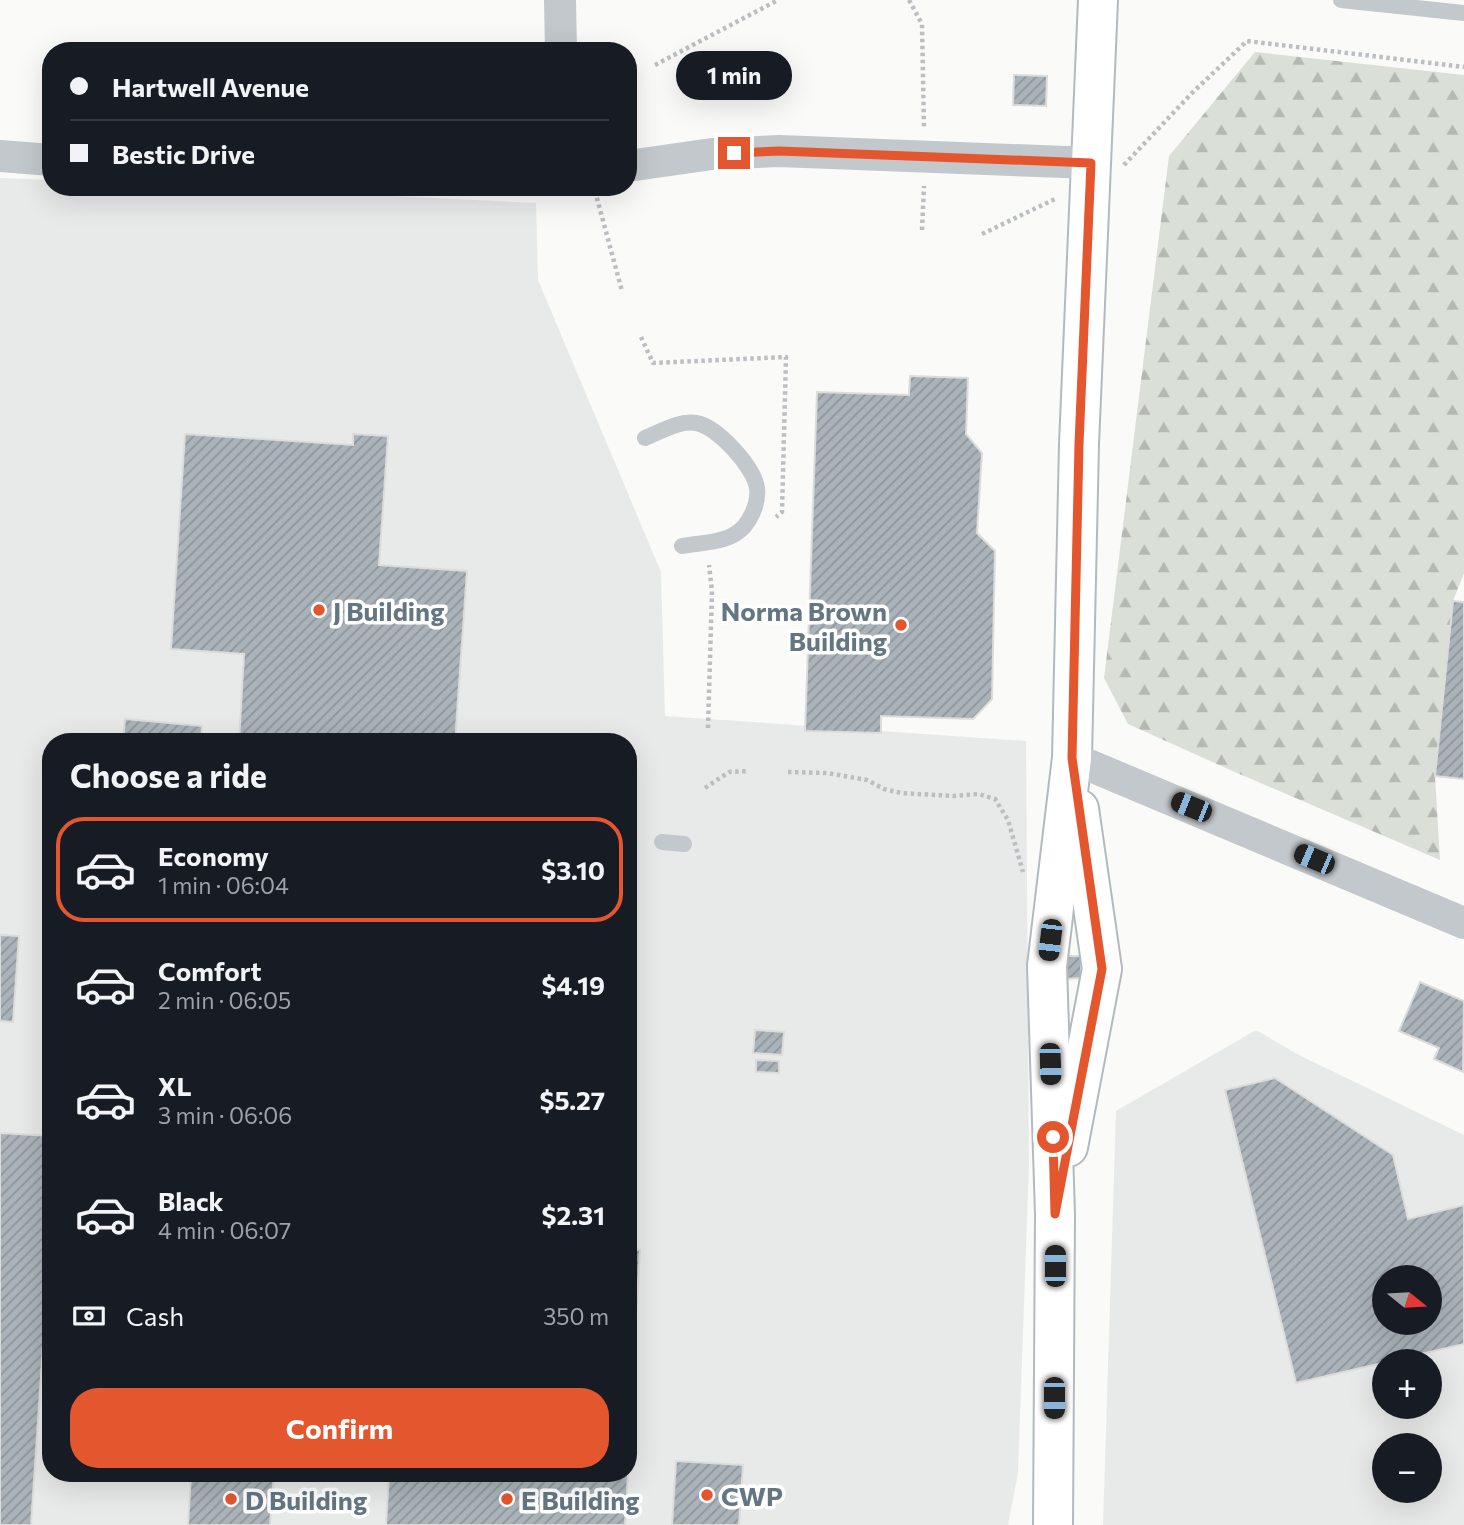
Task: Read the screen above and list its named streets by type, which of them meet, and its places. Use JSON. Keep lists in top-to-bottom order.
{
  "places": [
    "J Building",
    "Norma Brown Building",
    "CWP",
    "D Building",
    "E Building"
  ],
  "north": "right",
  "page": {
    "banner": ["Hartwell Avenue", "Bestic Drive"],
    "bubble": "1 min",
    "heading": "Choose a ride",
    "list": [
      {
        "name": "Economy",
        "note": "1 min · 06:04",
        "value": "$3.10"
      },
      {
        "name": "Comfort",
        "note": "2 min · 06:05",
        "value": "$4.19"
      },
      {
        "name": "XL",
        "note": "3 min · 06:06",
        "value": "$5.27"
      },
      {
        "name": "Black",
        "note": "4 min · 06:07",
        "value": "$2.31"
      }
    ],
    "map_buttons": ["+", "−"],
    "pay": ["Cash", "350 m"],
    "buttons": "Confirm"
  }
}
